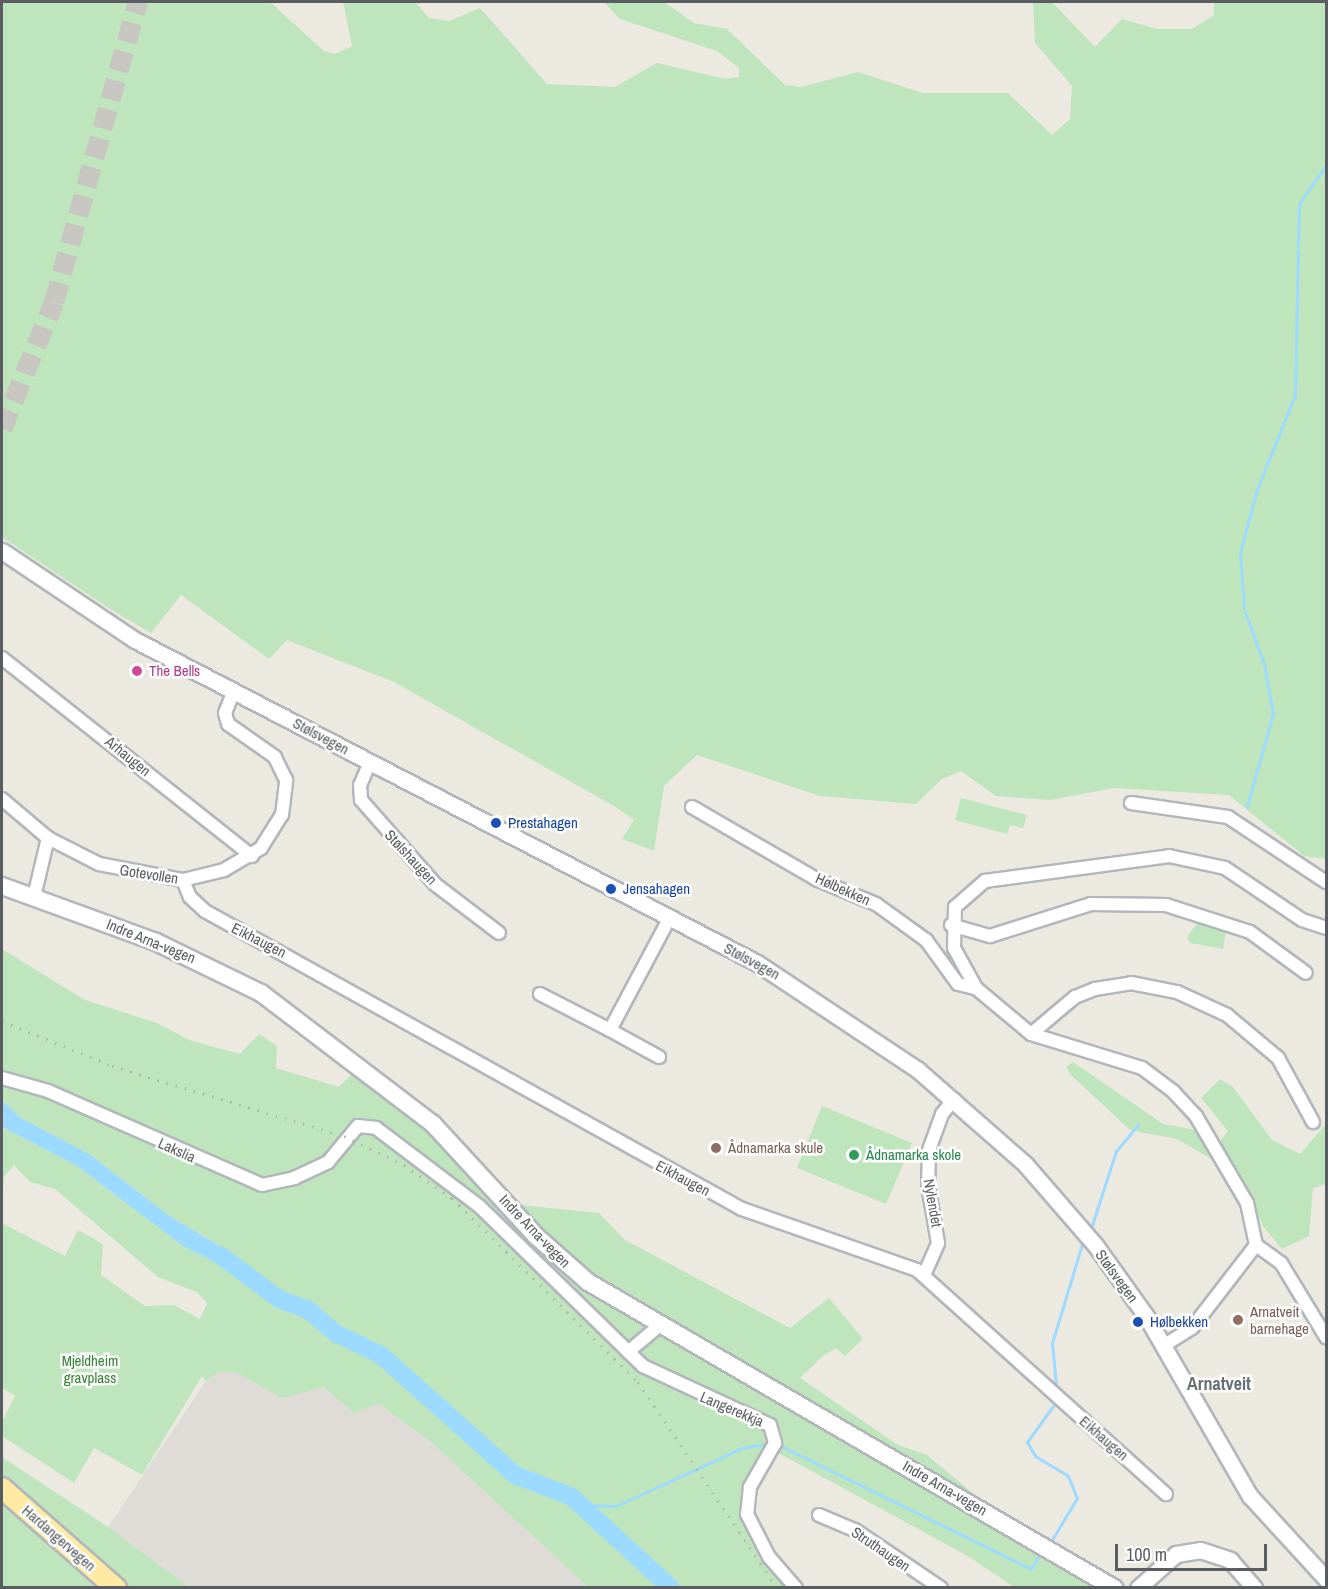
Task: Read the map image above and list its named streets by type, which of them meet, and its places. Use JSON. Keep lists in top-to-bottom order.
{
  "streets": {
    "main road": ["Indre Arna-vegen", "Hardangervegen"],
    "street": [
      "Stølsvegen",
      "Arhaugen",
      "Stølshaugen",
      "Gotevollen",
      "Hølbekken",
      "Eikhaugen",
      "Lakslia",
      "Nylendet",
      "Langerekkja",
      "Struthaugen"
    ]
  },
  "crossings": [
    ["Stølsvegen", "Stølshaugen"],
    ["Stølsvegen", "Gotevollen"],
    ["Stølsvegen", "Nylendet"],
    ["Arhaugen", "Gotevollen"],
    ["Gotevollen", "Eikhaugen"],
    ["Eikhaugen", "Nylendet"],
    ["Lakslia", "Langerekkja"]
  ],
  "districts": ["Arnatveit"],
  "parks": ["Mjeldheim gravplass"],
  "places": [
    "The Bells",
    "Prestahagen",
    "Jensahagen",
    "Ådnamarka skule",
    "Ådnamarka skole",
    "Arnatveit barnehage",
    "Hølbekken"
  ],
  "scale_bar": "100 m"
}
